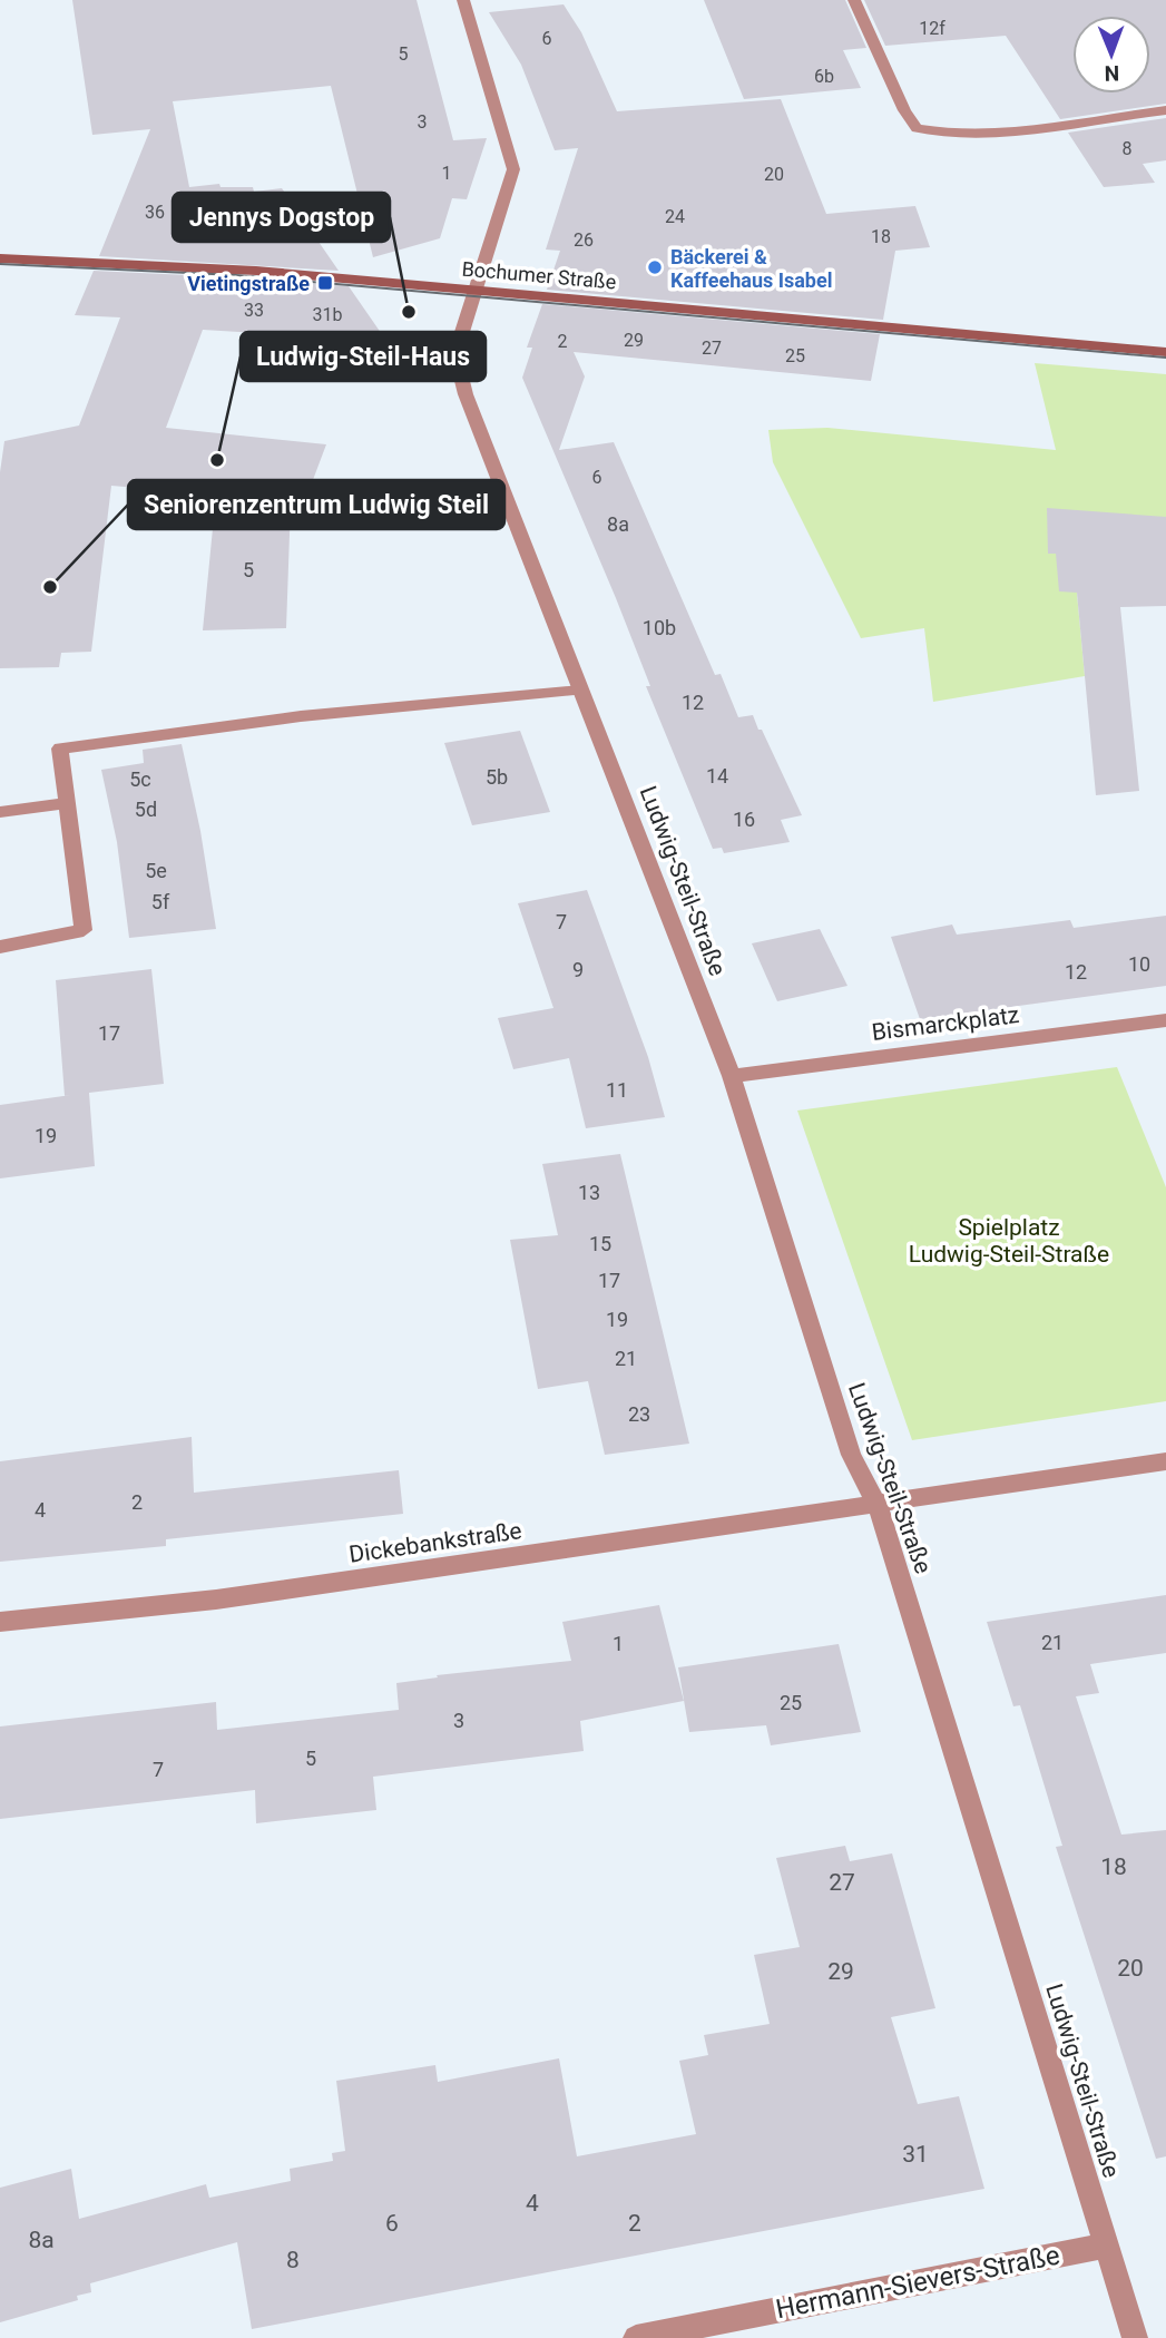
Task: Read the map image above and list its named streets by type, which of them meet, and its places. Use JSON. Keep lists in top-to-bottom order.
{
  "streets": {
    "main road": ["Bochumer Straße"],
    "street": [
      "Ludwig-Steil-Straße",
      "Bismarckplatz",
      "Dickebankstraße",
      "Hermann-Sievers-Straße"
    ]
  },
  "crossings": [
    ["Bochumer Straße", "Ludwig-Steil-Straße"],
    ["Ludwig-Steil-Straße", "Bismarckplatz"],
    ["Ludwig-Steil-Straße", "Dickebankstraße"],
    ["Ludwig-Steil-Straße", "Hermann-Sievers-Straße"]
  ],
  "parks": ["Spielplatz Ludwig-Steil-Straße"],
  "places": {
    "other": [
      "Bäckerei & Kaffeehaus Isabel",
      "Jennys Dogstop",
      "Ludwig-Steil-Haus",
      "Seniorenzentrum Ludwig Steil"
    ],
    "transit": ["Vietingstraße"]
  },
  "house_numbers": [
    "12f",
    "6",
    "5",
    "6b",
    "3",
    "8",
    "1",
    "20",
    "36",
    "24",
    "18",
    "26",
    "33",
    "31b",
    "29",
    "2",
    "27",
    "25",
    "6",
    "8a",
    "5",
    "10b",
    "12",
    "14",
    "5b",
    "5c",
    "5d",
    "16",
    "5e",
    "5f",
    "7",
    "10",
    "9",
    "12",
    "17",
    "11",
    "19",
    "13",
    "15",
    "17",
    "19",
    "21",
    "23",
    "2",
    "4",
    "21",
    "1",
    "25",
    "3",
    "5",
    "7",
    "18",
    "27",
    "20",
    "29",
    "31",
    "4",
    "6",
    "2",
    "8a",
    "8"
  ],
  "north": "bottom"
}
